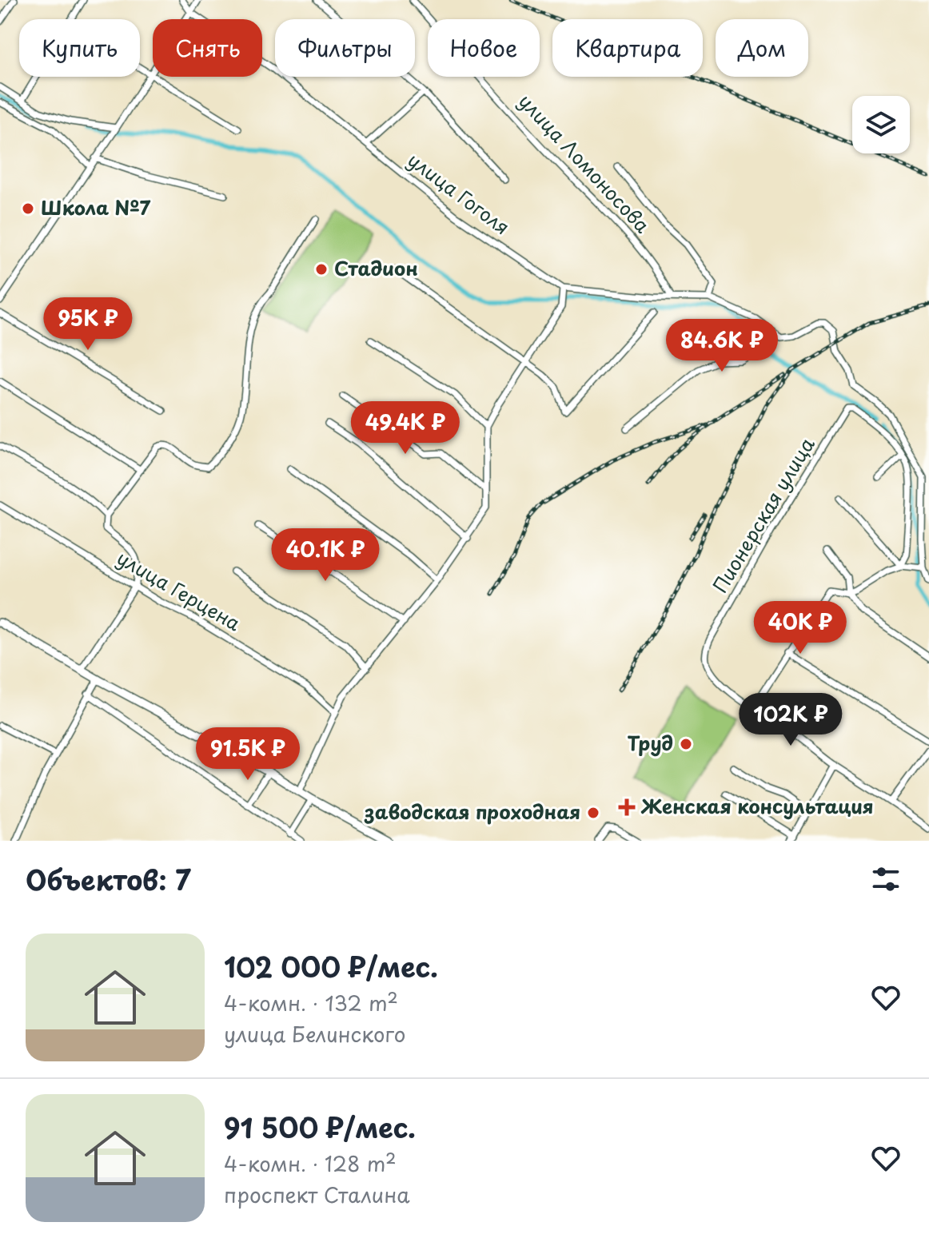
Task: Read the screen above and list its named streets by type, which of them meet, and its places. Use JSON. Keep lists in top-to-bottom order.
{
  "streets": {
    "street": [
      "улица Ломоносова",
      "улица Гоголя",
      "Пионерская улица",
      "улица Герцена"
    ]
  },
  "crossings": [
    ["улица Ломоносова", "улица Гоголя"]
  ],
  "places": {
    "other": [
      "Школа №7",
      "Стадион",
      "Труд",
      "заводская проходная"
    ],
    "health": ["Женская консультация"]
  },
  "page": {
    "chip": [
      "Купить",
      "Снять",
      "Фильтры",
      "Новое",
      "Квартира",
      "Дом"
    ],
    "price": [
      "95K ₽",
      "84.6K ₽",
      "49.4K ₽",
      "40.1K ₽",
      "40K ₽",
      "102K ₽",
      "91.5K ₽"
    ],
    "heading": "Объектов: 7",
    "list": [
      {
        "name": "102 000 ₽/мес.",
        "note": "4-комн. · 132 m² · улица Белинского"
      },
      {
        "name": "91 500 ₽/мес.",
        "note": "4-комн. · 128 m² · проспект Сталина"
      }
    ]
  }
}
